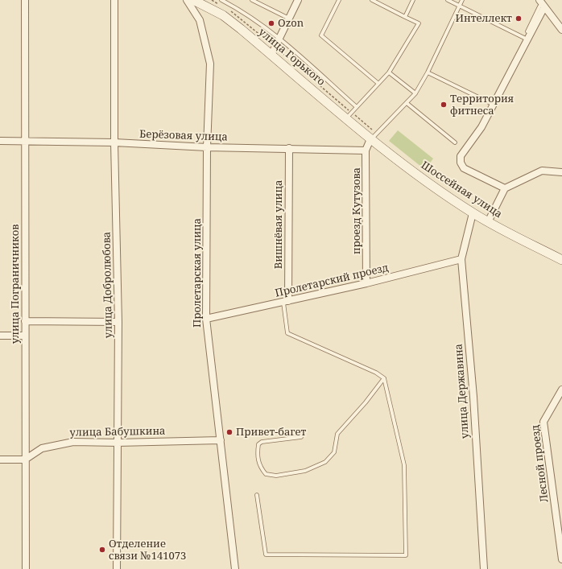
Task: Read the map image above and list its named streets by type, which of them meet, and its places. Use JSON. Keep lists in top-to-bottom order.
{
  "streets": {
    "main road": ["улица Горького", "Шоссейная улица"],
    "street": [
      "Берёзовая улица",
      "проезд Кутузова",
      "Вишнёвая улица",
      "Пролетарская улица",
      "Пролетарский проезд",
      "улица Пограничников",
      "улица Добролюбова",
      "улица Державина",
      "улица Бабушкина",
      "Лесной проезд"
    ]
  },
  "crossings": [
    ["улица Горького", "Шоссейная улица"],
    ["улица Горького", "проезд Кутузова"],
    ["Берёзовая улица", "проезд Кутузова"],
    ["Берёзовая улица", "Вишнёвая улица"],
    ["Берёзовая улица", "Пролетарская улица"],
    ["Берёзовая улица", "улица Пограничников"],
    ["Берёзовая улица", "улица Добролюбова"],
    ["Шоссейная улица", "проезд Кутузова"],
    ["Шоссейная улица", "улица Державина"],
    ["проезд Кутузова", "Пролетарский проезд"],
    ["Вишнёвая улица", "Пролетарский проезд"],
    ["Пролетарская улица", "Пролетарский проезд"],
    ["Пролетарская улица", "улица Бабушкина"],
    ["Пролетарский проезд", "улица Державина"],
    ["улица Пограничников", "улица Бабушкина"],
    ["улица Добролюбова", "улица Бабушкина"]
  ],
  "places": [
    "Интеллект",
    "Ozon",
    "Территория фитнеса",
    "Привет-багет",
    "Отделение связи №141073"
  ]
}
